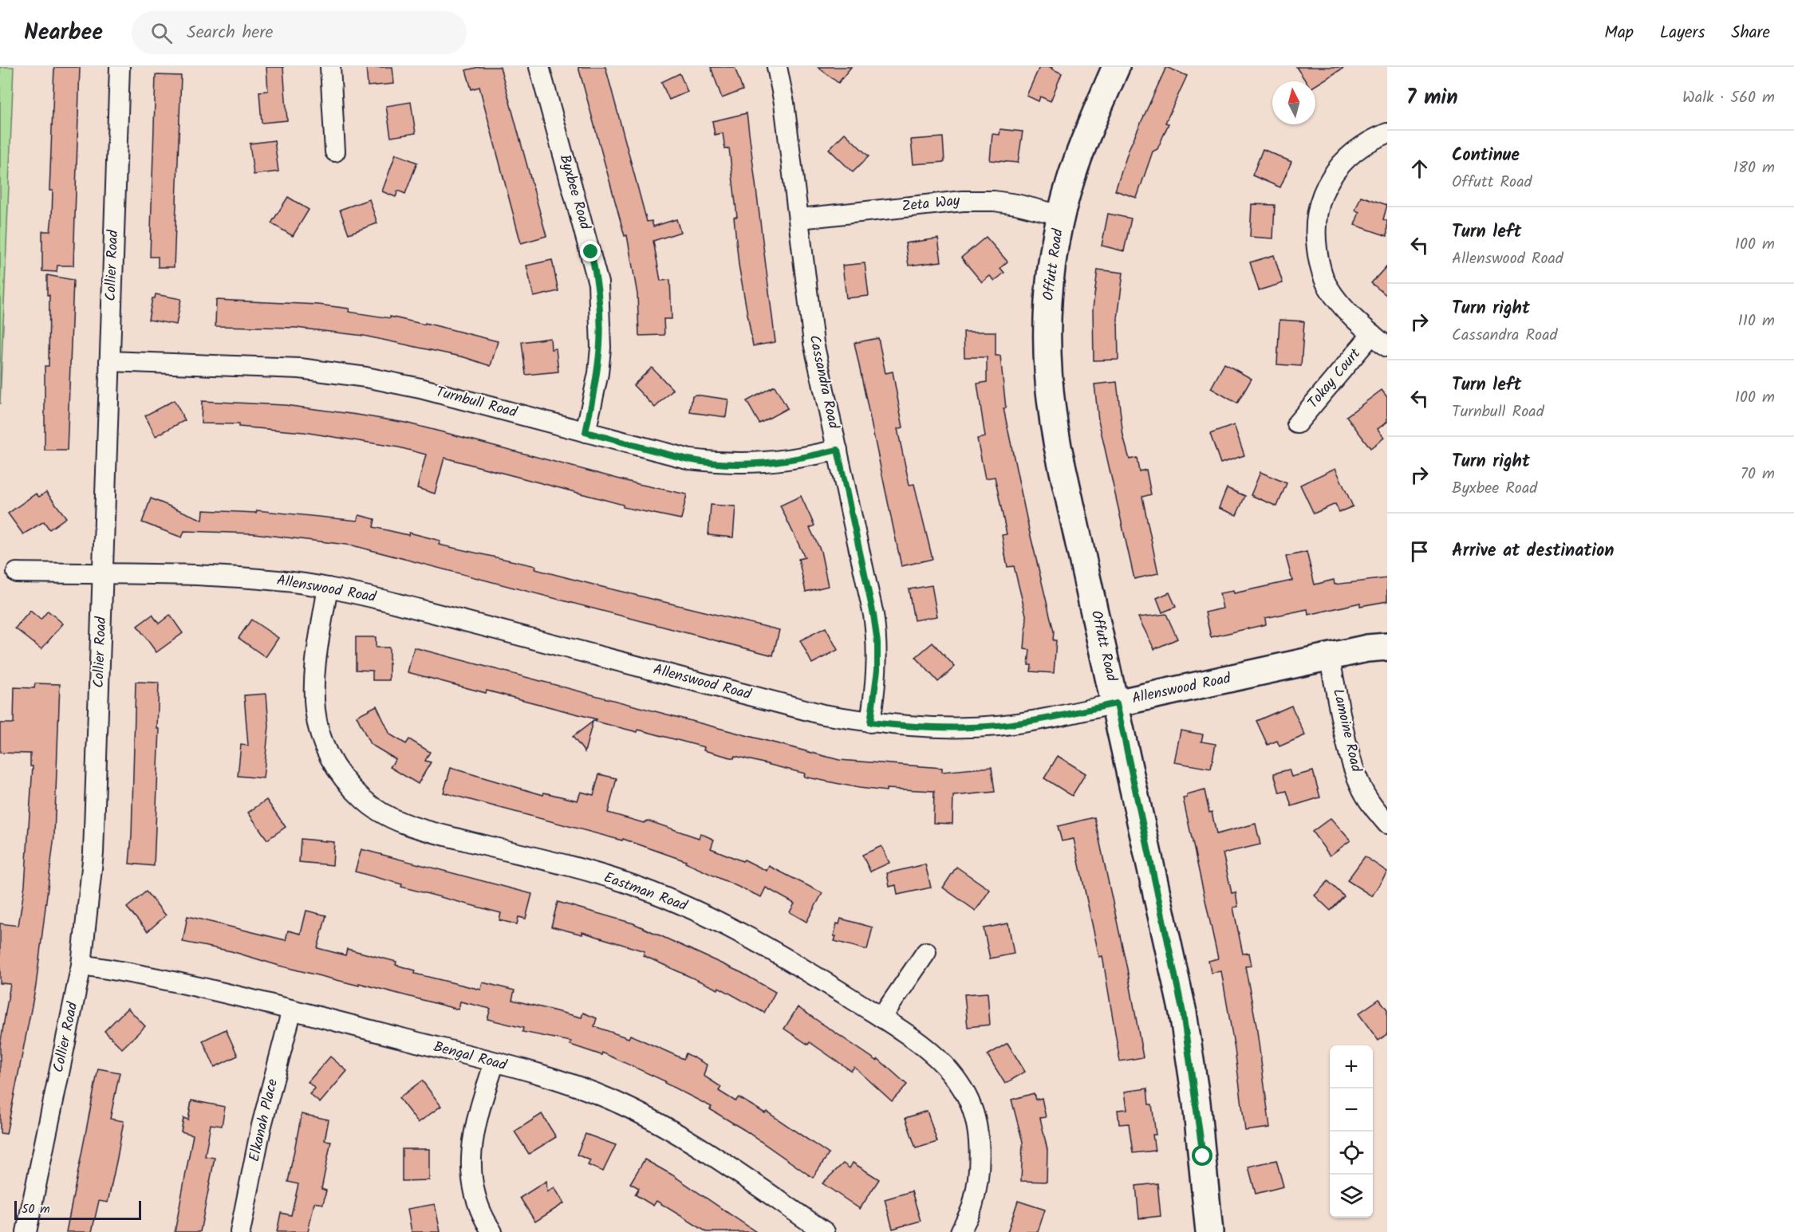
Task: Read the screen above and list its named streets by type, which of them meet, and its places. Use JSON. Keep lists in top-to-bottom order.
{
  "streets": {
    "street": [
      "Byxbee Road",
      "Zeta Way",
      "Offutt Road",
      "Collier Road",
      "Tokay Court",
      "Cassandra Road",
      "Turnbull Road",
      "Allenswood Road",
      "Lamoine Road",
      "Eastman Road",
      "Bengal Road",
      "Elkanah Place"
    ]
  },
  "crossings": [
    ["Byxbee Road", "Turnbull Road"],
    ["Zeta Way", "Offutt Road"],
    ["Zeta Way", "Cassandra Road"],
    ["Offutt Road", "Allenswood Road"],
    ["Collier Road", "Turnbull Road"],
    ["Collier Road", "Allenswood Road"],
    ["Collier Road", "Bengal Road"],
    ["Cassandra Road", "Turnbull Road"],
    ["Cassandra Road", "Allenswood Road"],
    ["Allenswood Road", "Lamoine Road"],
    ["Allenswood Road", "Eastman Road"],
    ["Bengal Road", "Elkanah Place"]
  ],
  "scale_bar": "50 m",
  "north": "top",
  "page": {
    "header": "Nearbee",
    "search": "Search here",
    "nav": ["Map", "Layers", "Share"],
    "heading": ["7 min", "Walk · 560 m"],
    "list": [
      ["Continue", "Offutt Road", "180 m"],
      ["Turn left", "Allenswood Road", "100 m"],
      ["Turn right", "Cassandra Road", "110 m"],
      ["Turn left", "Turnbull Road", "100 m"],
      ["Turn right", "Byxbee Road", "70 m"],
      "Arrive at destination"
    ],
    "map_buttons": ["+", "−"],
    "scale": "50 m"
  }
}
